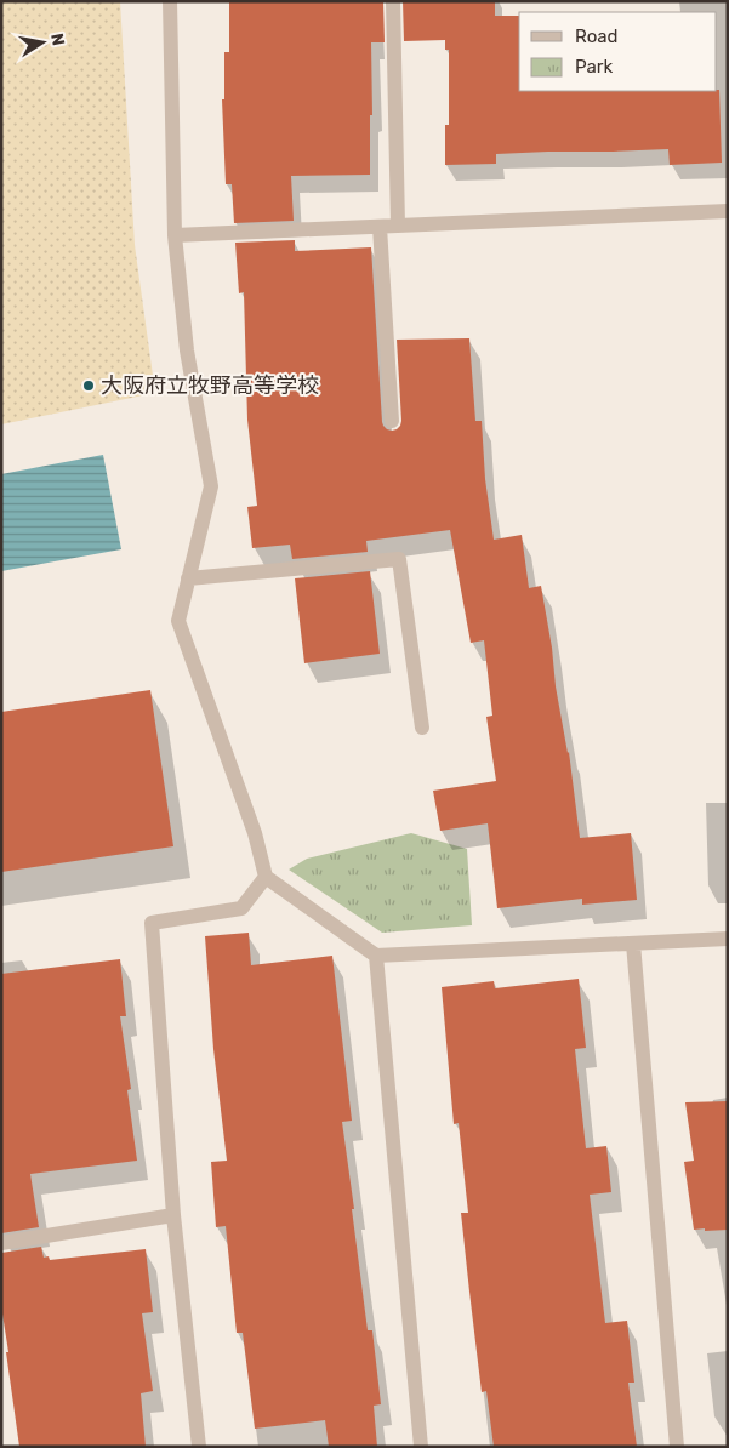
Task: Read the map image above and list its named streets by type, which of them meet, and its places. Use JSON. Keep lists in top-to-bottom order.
{
  "places": ["大阪府立牧野高等学校"],
  "legend": ["Road", "Park"],
  "north": "right"
}
